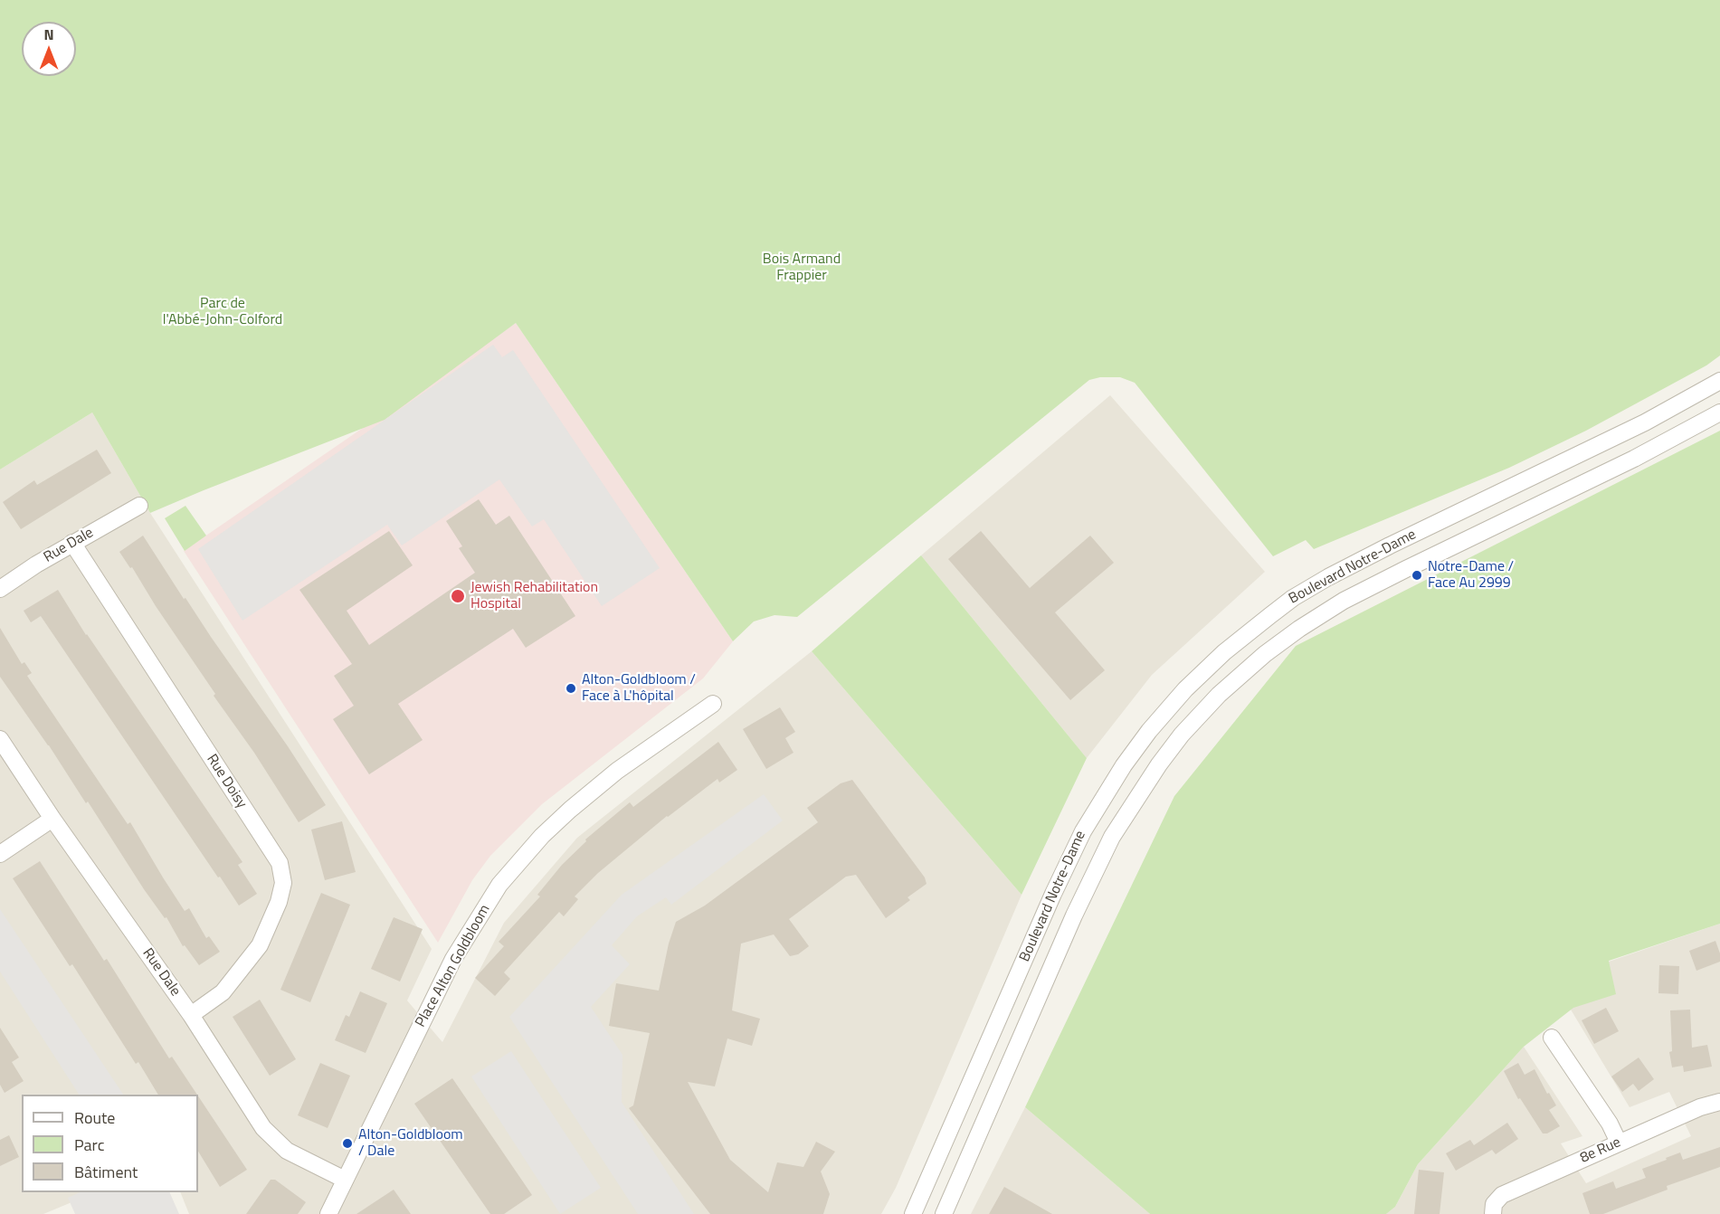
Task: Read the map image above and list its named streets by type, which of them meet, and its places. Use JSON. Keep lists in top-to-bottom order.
{
  "streets": {
    "street": [
      "Rue Dale",
      "Boulevard Notre-Dame",
      "Rue Doisy",
      "Place Alton Goldbloom",
      "8e Rue"
    ]
  },
  "crossings": [
    ["Rue Dale", "Rue Doisy"],
    ["Rue Dale", "Place Alton Goldbloom"]
  ],
  "parks": ["Bois Armand Frappier", "Parc de l'Abbé-John-Colford"],
  "places": [
    "Notre-Dame / Face Au 2999",
    "Jewish Rehabilitation Hospital",
    "Alton-Goldbloom / Face à L'hôpital",
    "Alton-Goldbloom / Dale"
  ],
  "legend": ["Route", "Parc", "Bâtiment"],
  "north": "top"
}
